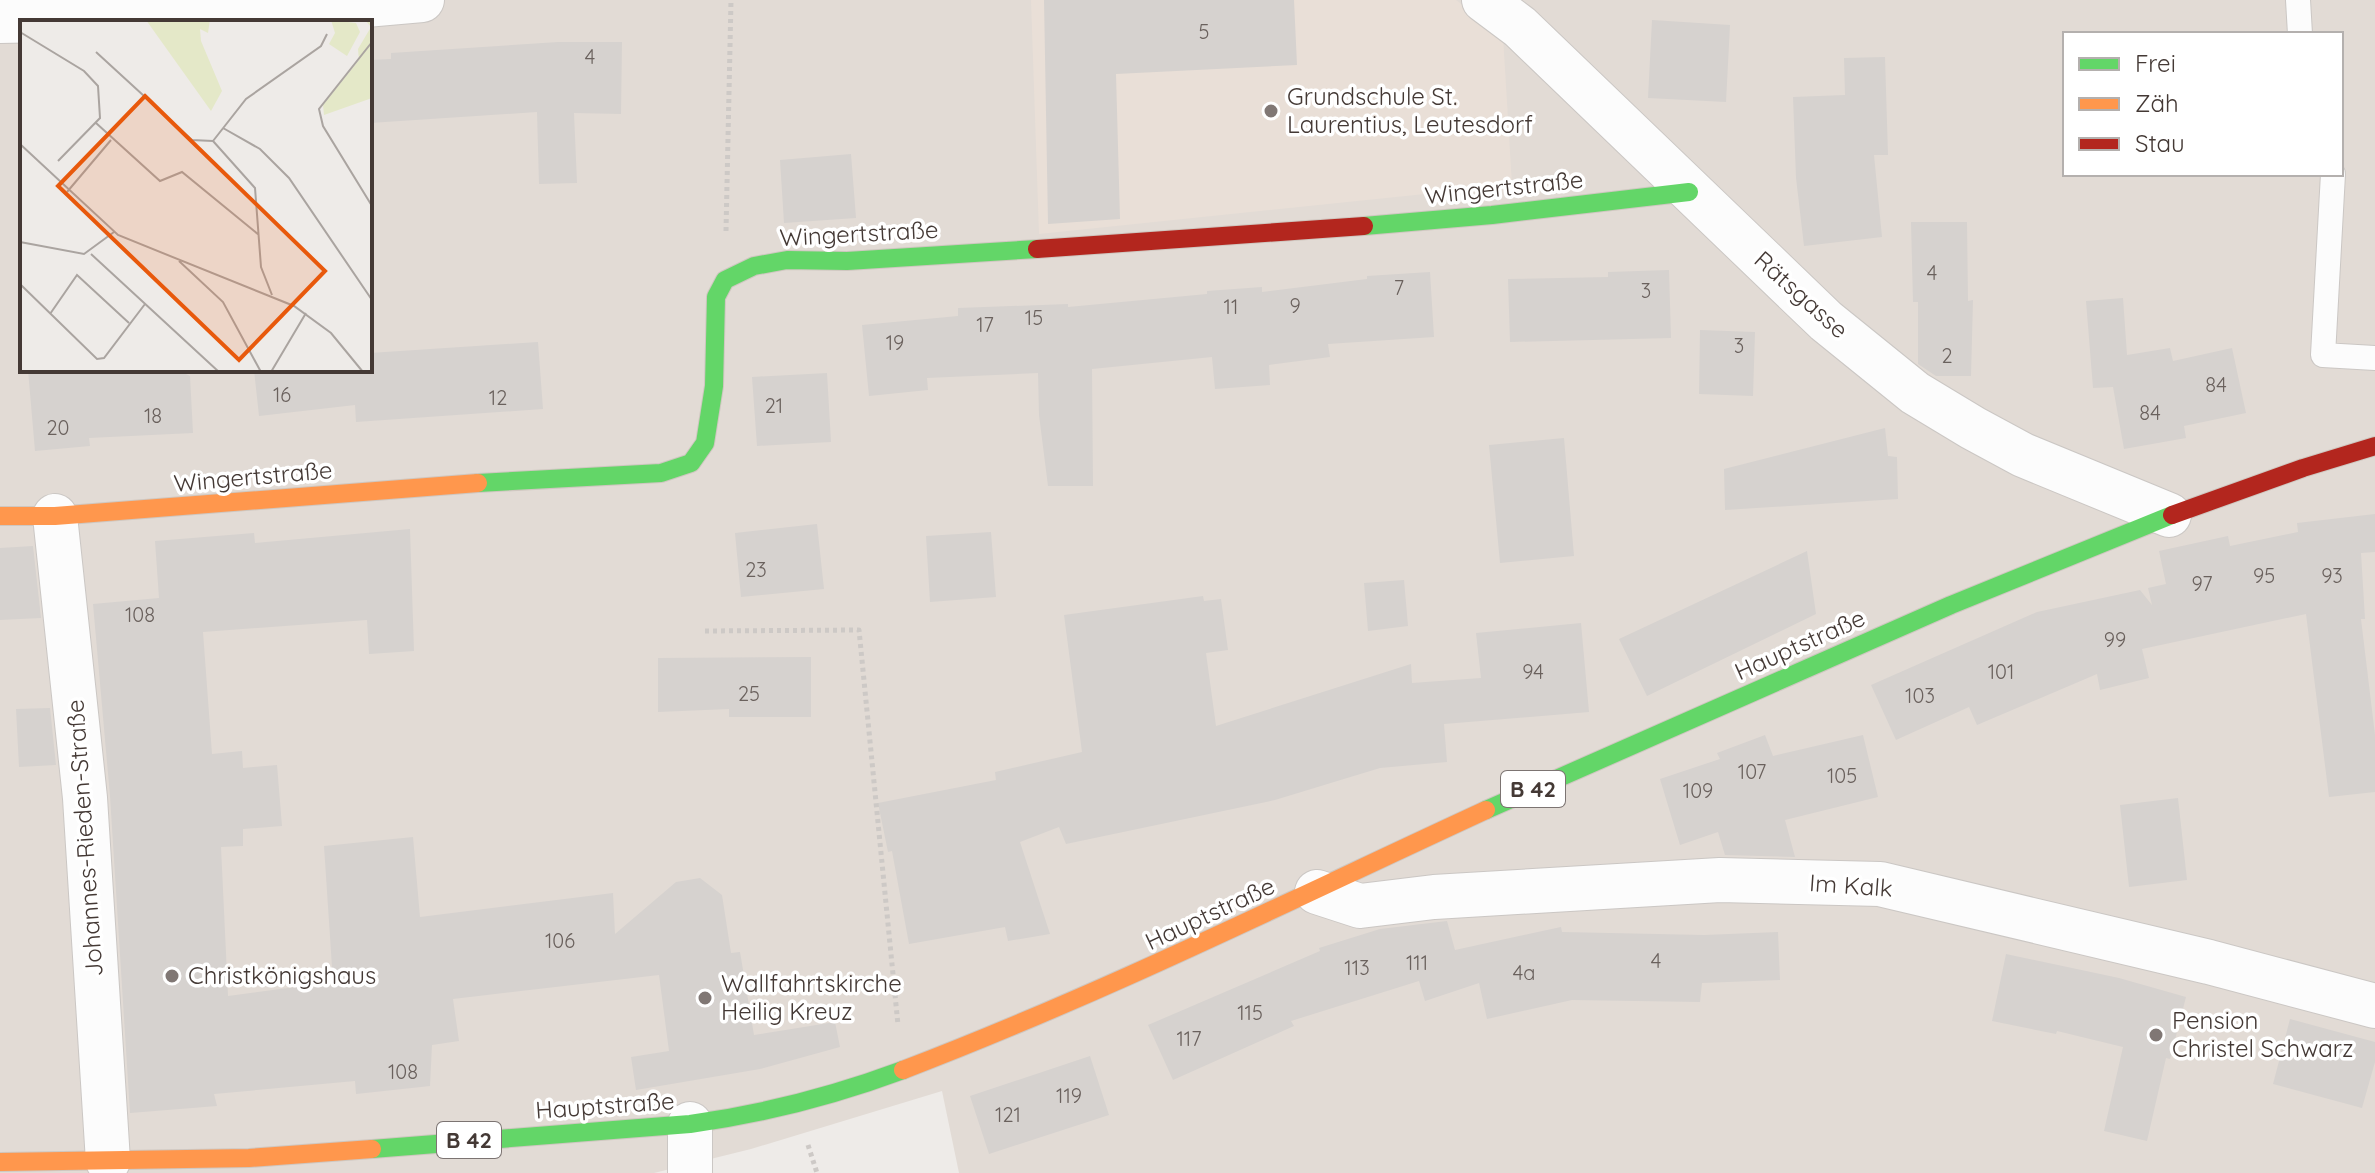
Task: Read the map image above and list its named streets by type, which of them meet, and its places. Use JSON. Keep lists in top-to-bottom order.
{
  "streets": {
    "main road": ["Wingertstraße", "Hauptstraße", "B 42"],
    "street": ["Rätsgasse", "Johannes-Rieden-Straße", "Im Kalk"]
  },
  "crossings": [
    ["Wingertstraße", "Rätsgasse"],
    ["Wingertstraße", "Johannes-Rieden-Straße"],
    ["Rätsgasse", "Hauptstraße"],
    ["Hauptstraße", "Johannes-Rieden-Straße"],
    ["Hauptstraße", "Im Kalk"]
  ],
  "places": [
    "Grundschule St. Laurentius, Leutesdorf",
    "Christkönigshaus",
    "Wallfahrtskirche Heilig Kreuz",
    "Pension Christel Schwarz"
  ],
  "house_numbers": [
    "5",
    "4",
    "4",
    "7",
    "3",
    "9",
    "11",
    "15",
    "17",
    "19",
    "3",
    "2",
    "84",
    "16",
    "12",
    "21",
    "84",
    "18",
    "20",
    "23",
    "95",
    "93",
    "97",
    "108",
    "99",
    "94",
    "101",
    "25",
    "103",
    "107",
    "105",
    "109",
    "106",
    "4",
    "111",
    "113",
    "4a",
    "115",
    "117",
    "108",
    "119",
    "121"
  ],
  "legend": ["Frei", "Zäh", "Stau"]
}
